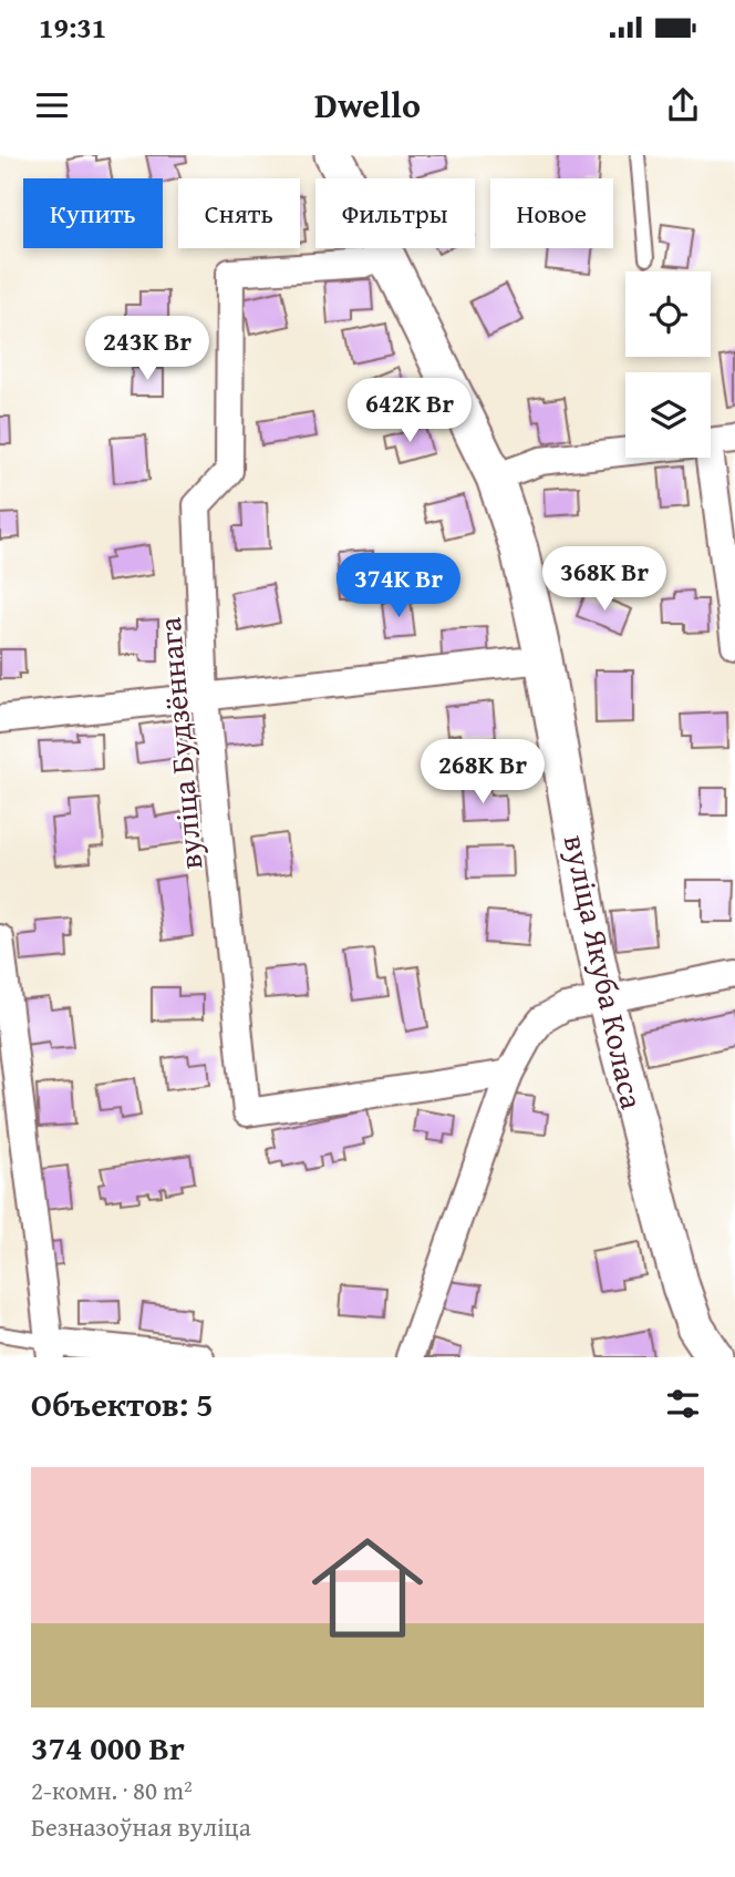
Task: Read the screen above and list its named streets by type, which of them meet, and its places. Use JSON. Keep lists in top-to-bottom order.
{
  "streets": {
    "main road": ["вуліца Якуба Коласа"],
    "street": ["вуліца Будзённага"]
  },
  "crossings": [
    ["вуліца Будзённага", "вуліца Якуба Коласа"]
  ],
  "page": {
    "status": "19:31",
    "header": "Dwello",
    "chip": [
      "Купить",
      "Снять",
      "Фильтры",
      "Новое"
    ],
    "price": [
      "243K Br",
      "642K Br",
      "368K Br",
      "374K Br",
      "268K Br"
    ],
    "heading": "Объектов: 5",
    "list": [
      {
        "name": "374 000 Br",
        "note": "2-комн. · 80 m² · Безназоўная вуліца"
      }
    ]
  }
}
